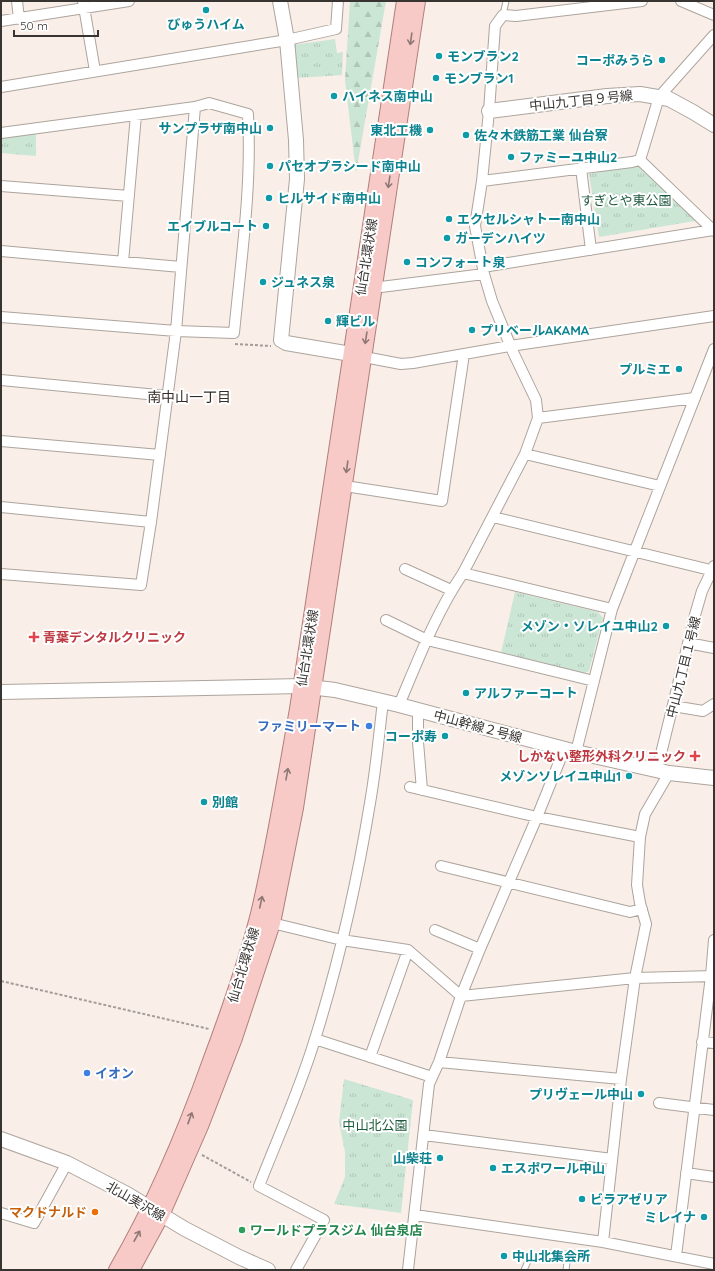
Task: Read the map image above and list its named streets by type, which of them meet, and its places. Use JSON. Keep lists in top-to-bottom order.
{
  "streets": {
    "main road": ["仙台北環状線"],
    "street": [
      "中山九丁目９号線",
      "中山九丁目１号線",
      "中山幹線２号線",
      "北山実沢線"
    ]
  },
  "crossings": [
    ["仙台北環状線", "中山幹線２号線"],
    ["仙台北環状線", "北山実沢線"],
    ["中山九丁目１号線", "中山幹線２号線"]
  ],
  "districts": ["南中山一丁目"],
  "parks": ["すぎとや東公園", "中山北公園"],
  "places": {
    "other": [
      "びゅうハイム",
      "モンブラン2",
      "コーポみうら",
      "モンブラン1",
      "ハイネス南中山",
      "サンプラザ南中山",
      "東北工機",
      "佐々木鉄筋工業 仙台寮",
      "ファミーユ中山2",
      "パセオプラシード南中山",
      "ヒルサイド南中山",
      "エクセルシャトー南中山",
      "エイブルコート",
      "ガーデンハイツ",
      "コンフォート泉",
      "ジュネス泉",
      "輝ビル",
      "プリベールAKAMA",
      "プルミエ",
      "メゾン・ソレイユ中山2",
      "アルファーコート",
      "ファミリーマート",
      "コーポ寿",
      "メゾンソレイユ中山1",
      "別館",
      "イオン",
      "プリヴェール中山",
      "山柴荘",
      "エスポワール中山",
      "ビラアゼリア",
      "マクドナルド",
      "ミレイナ",
      "ワールドプラスジム 仙台泉店",
      "中山北集会所"
    ],
    "health": ["青葉デンタルクリニック", "しかない整形外科クリニック"]
  },
  "scale_bar": "50 m"
}
